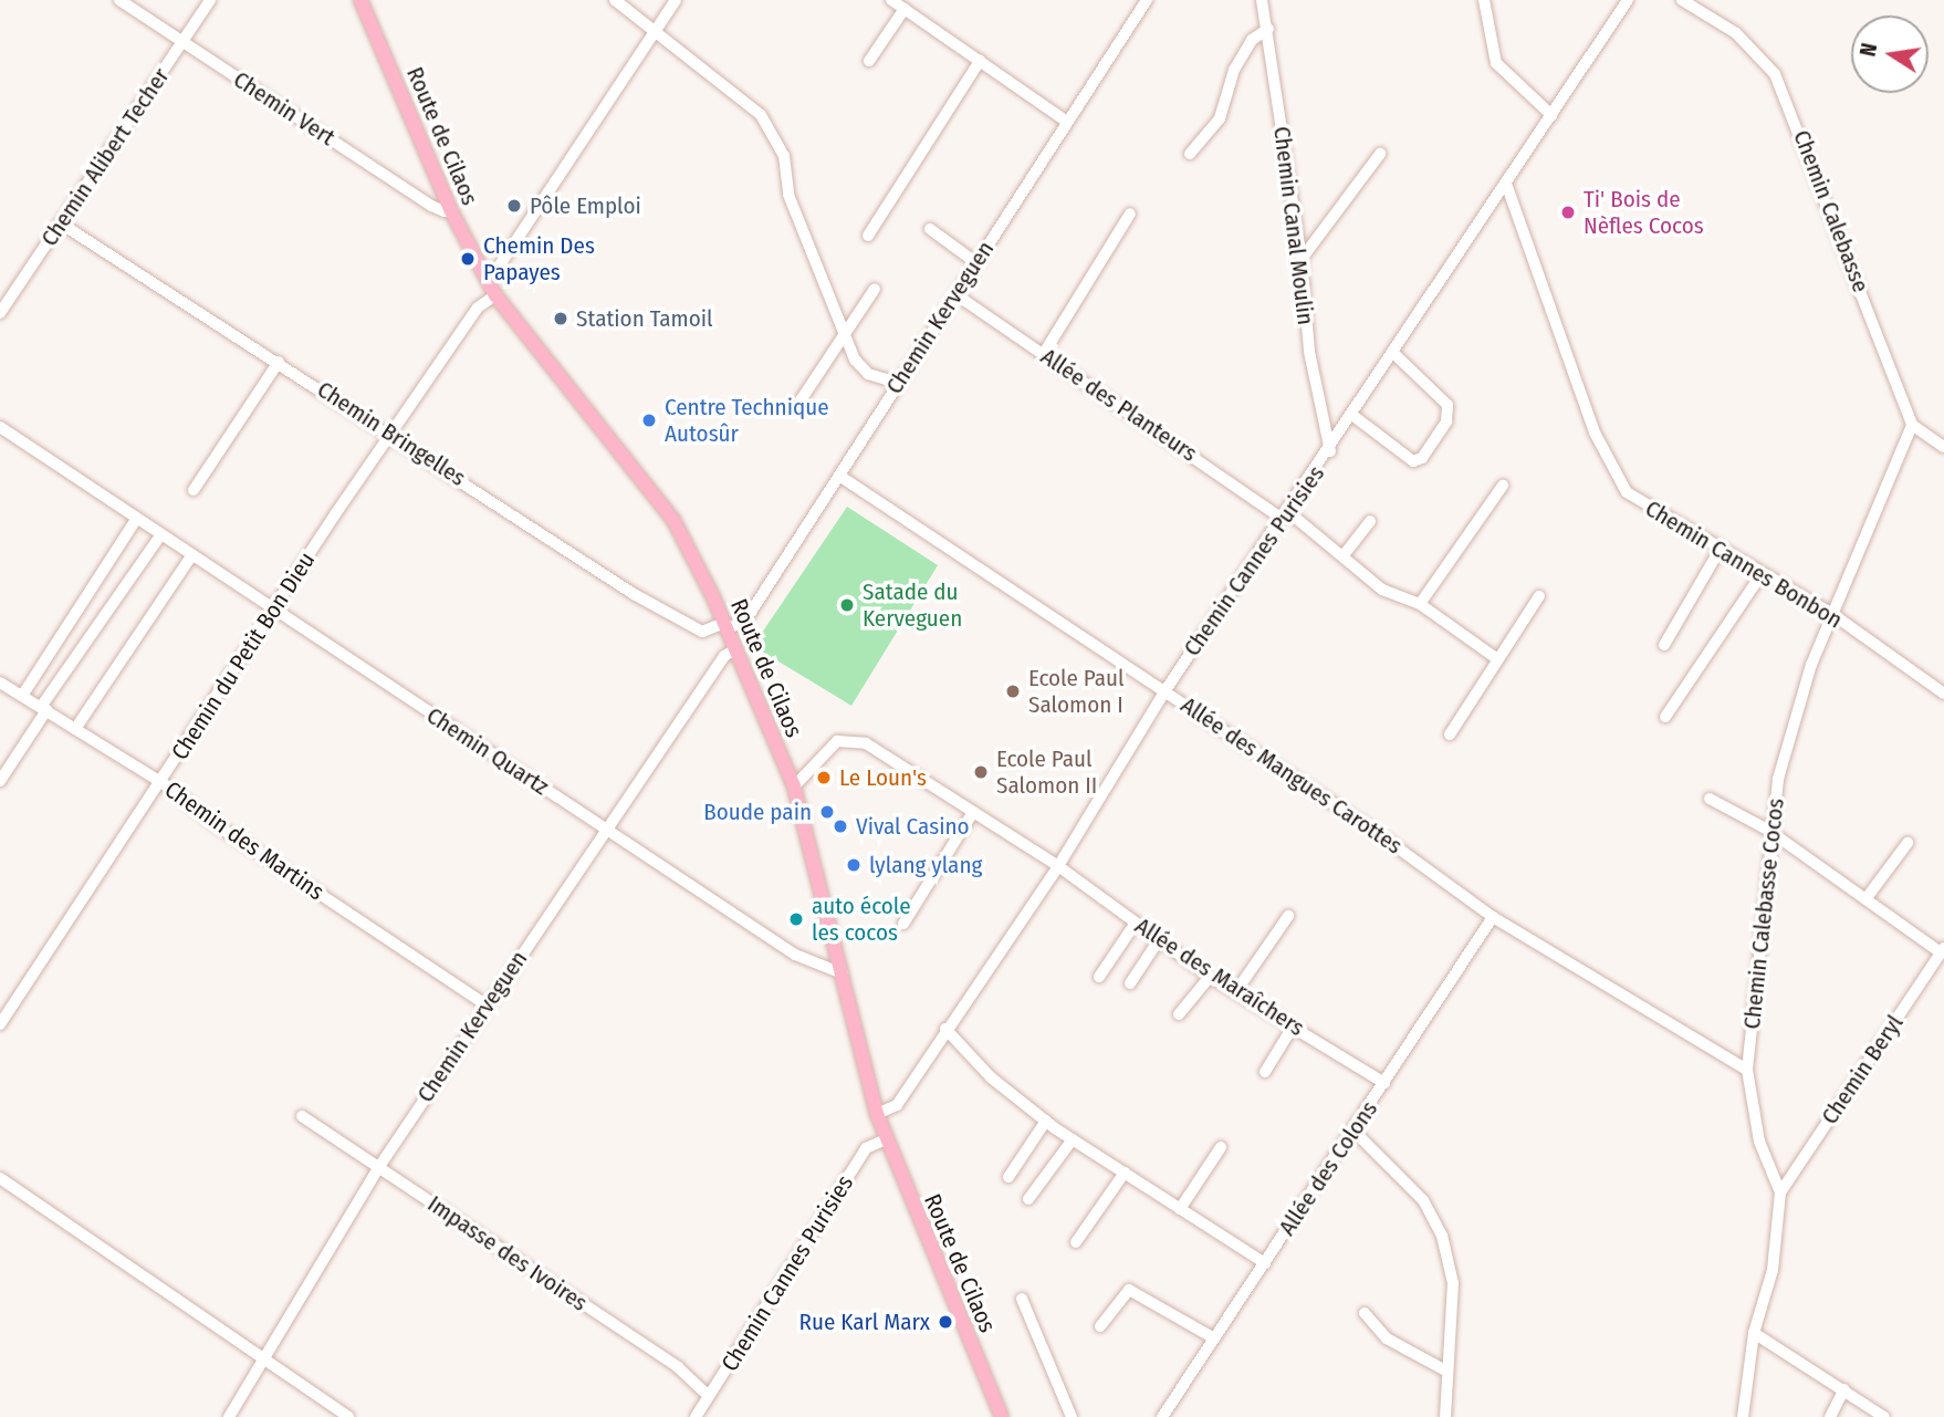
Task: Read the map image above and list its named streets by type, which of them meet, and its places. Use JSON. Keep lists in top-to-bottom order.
{
  "streets": {
    "main road": ["Route de Cilaos"],
    "street": [
      "Chemin Vert",
      "Chemin Alibert Techer",
      "Chemin Calebasse",
      "Chemin Canal Moulin",
      "Chemin Kerveguen",
      "Allée des Planteurs",
      "Chemin Bringelles",
      "Chemin Cannes Purisies",
      "Chemin Cannes Bonbon",
      "Chemin du Petit Bon Dieu",
      "Chemin Quartz",
      "Allée des Mangues Carottes",
      "Chemin des Martins",
      "Chemin Calebasse Cocos",
      "Allée des Maraîchers",
      "Chemin Beryl",
      "Allée des Colons",
      "Impasse des Ivoires"
    ]
  },
  "crossings": [
    ["Chemin Vert", "Route de Cilaos"],
    ["Chemin Vert", "Chemin Alibert Techer"],
    ["Route de Cilaos", "Chemin Kerveguen"],
    ["Route de Cilaos", "Chemin Bringelles"],
    ["Route de Cilaos", "Chemin Cannes Purisies"],
    ["Route de Cilaos", "Chemin du Petit Bon Dieu"],
    ["Route de Cilaos", "Chemin Quartz"],
    ["Route de Cilaos", "Allée des Maraîchers"],
    ["Chemin Alibert Techer", "Chemin Bringelles"],
    ["Chemin Calebasse", "Chemin Calebasse Cocos"],
    ["Chemin Canal Moulin", "Chemin Cannes Purisies"],
    ["Chemin Kerveguen", "Allée des Planteurs"],
    ["Chemin Kerveguen", "Chemin Bringelles"],
    ["Chemin Kerveguen", "Chemin Quartz"],
    ["Chemin Kerveguen", "Allée des Mangues Carottes"],
    ["Chemin Kerveguen", "Chemin des Martins"],
    ["Chemin Kerveguen", "Impasse des Ivoires"],
    ["Allée des Planteurs", "Chemin Cannes Purisies"],
    ["Chemin Bringelles", "Chemin du Petit Bon Dieu"],
    ["Chemin Cannes Purisies", "Chemin Cannes Bonbon"],
    ["Chemin Cannes Purisies", "Allée des Mangues Carottes"],
    ["Chemin Cannes Purisies", "Allée des Maraîchers"],
    ["Chemin Cannes Purisies", "Impasse des Ivoires"],
    ["Chemin Cannes Bonbon", "Chemin Calebasse Cocos"],
    ["Chemin du Petit Bon Dieu", "Chemin Quartz"],
    ["Chemin du Petit Bon Dieu", "Chemin des Martins"],
    ["Allée des Mangues Carottes", "Chemin Calebasse Cocos"],
    ["Allée des Mangues Carottes", "Allée des Colons"],
    ["Chemin Calebasse Cocos", "Chemin Beryl"],
    ["Allée des Maraîchers", "Allée des Colons"]
  ],
  "places": [
    "Pôle Emploi",
    "Ti' Bois de Nèfles Cocos",
    "Chemin Des Papayes",
    "Station Tamoil",
    "Centre Technique Autosûr",
    "Satade du Kerveguen",
    "Ecole Paul Salomon I",
    "Ecole Paul Salomon II",
    "Le Loun's",
    "Boude pain",
    "Vival Casino",
    "lylang ylang",
    "auto école les cocos",
    "Rue Karl Marx"
  ],
  "north": "left"
}
